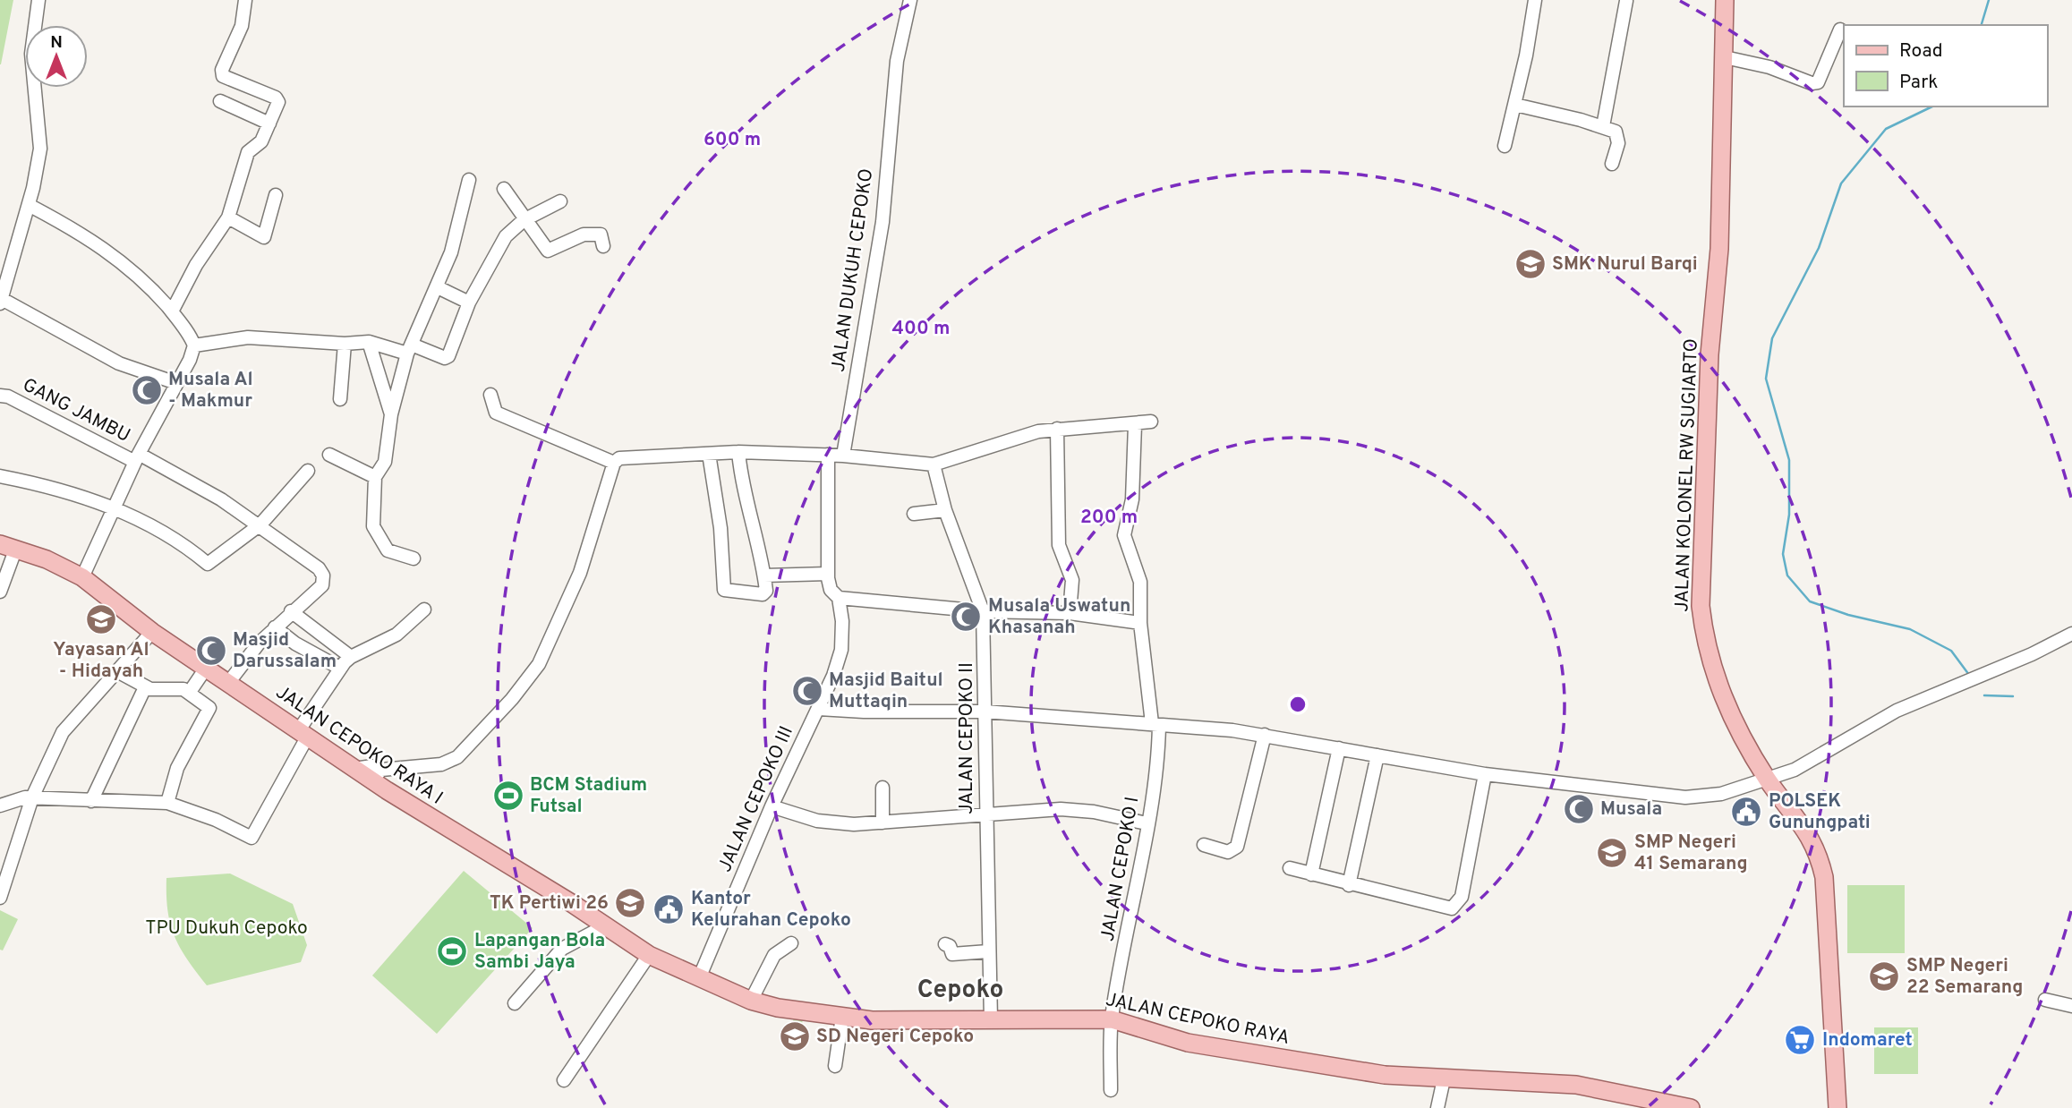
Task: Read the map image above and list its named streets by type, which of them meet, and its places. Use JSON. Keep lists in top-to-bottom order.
{
  "streets": {
    "main road": ["JALAN KOLONEL RW SUGIARTO", "JALAN CEPOKO RAYA I", "JALAN CEPOKO RAYA"],
    "street": [
      "JALAN DUKUH CEPOKO",
      "GANG JAMBU",
      "JALAN CEPOKO II",
      "JALAN CEPOKO III",
      "JALAN CEPOKO I"
    ]
  },
  "crossings": [
    ["JALAN CEPOKO II", "JALAN CEPOKO RAYA"],
    ["JALAN CEPOKO RAYA I", "JALAN CEPOKO III"],
    ["JALAN CEPOKO RAYA I", "JALAN CEPOKO RAYA"],
    ["JALAN CEPOKO III", "JALAN CEPOKO RAYA"],
    ["JALAN CEPOKO I", "JALAN CEPOKO RAYA"]
  ],
  "districts": ["Cepoko"],
  "parks": ["TPU Dukuh Cepoko"],
  "places": {
    "school or university": [
      "SMK Nurul Barqi",
      "Yayasan Al - Hidayah",
      "SMP Negeri 41 Semarang",
      "TK Pertiwi 26",
      "SMP Negeri 22 Semarang",
      "SD Negeri Cepoko"
    ],
    "mosque": [
      "Musala Al - Makmur",
      "Musala Uswatun Khasanah",
      "Masjid Darussalam",
      "Masjid Baitul Muttaqin",
      "Musala"
    ],
    "sports": ["BCM Stadium Futsal", "Lapangan Bola Sambi Jaya"],
    "public building": ["POLSEK Gunungpati", "Kantor Kelurahan Cepoko"],
    "supermarket": ["Indomaret"]
  },
  "legend": ["Road", "Park"],
  "north": "top",
  "rings": ["600 m", "400 m", "200 m"]
}
